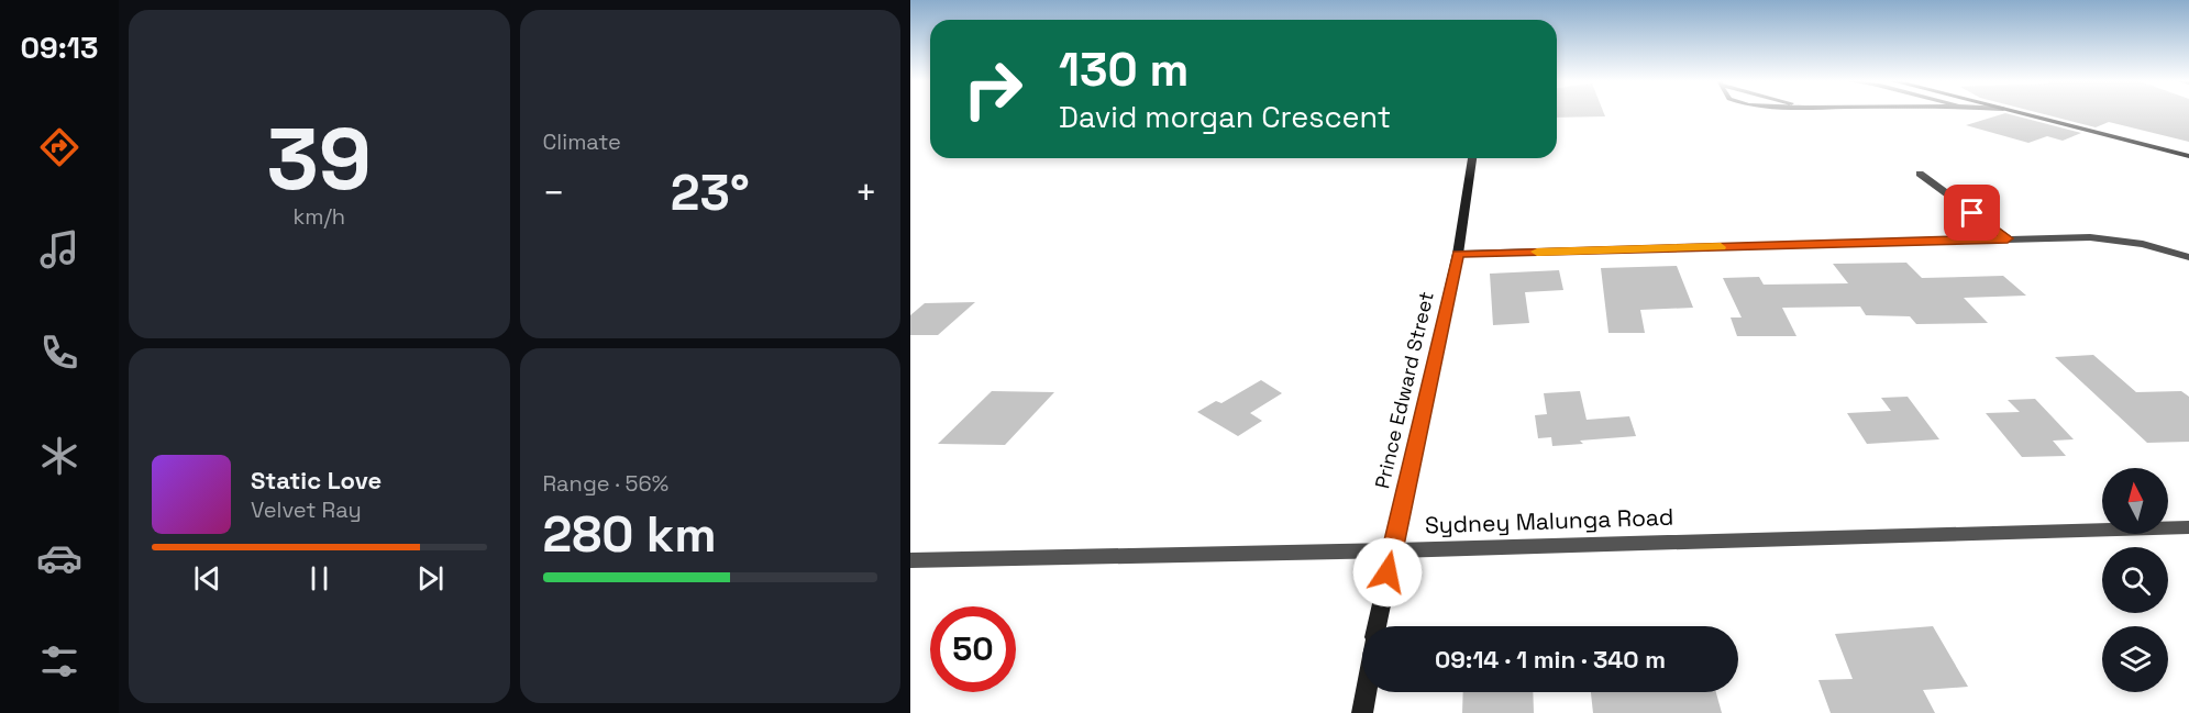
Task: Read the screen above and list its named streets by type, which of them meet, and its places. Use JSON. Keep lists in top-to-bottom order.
{
  "streets": {
    "main road": ["Prince Edward Street"],
    "street": ["Sydney Malunga Road"]
  },
  "crossings": [
    ["Prince Edward Street", "Sydney Malunga Road"]
  ],
  "north": "top",
  "page": {
    "tabs": "09:13",
    "tile": [
      ["39", "km/h"],
      "Climate",
      ["Range · 56%", "280 km"]
    ],
    "turn": ["130 m", "David morgan Crescent"],
    "heat": ["−", "23°", "+"],
    "song": ["Static Love", "Velvet Ray"],
    "limit": "50",
    "trip": "09:14 · 1 min · 340 m"
  }
}
